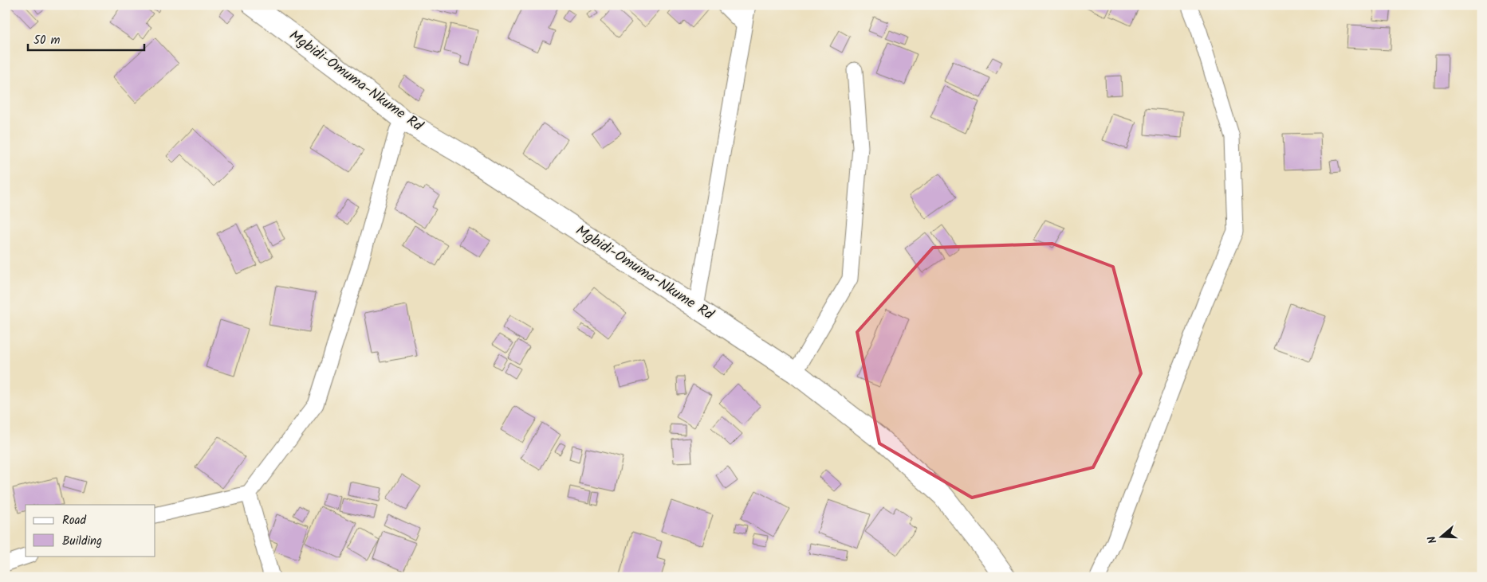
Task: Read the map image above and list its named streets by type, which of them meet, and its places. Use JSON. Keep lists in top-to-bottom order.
{
  "streets": {
    "street": ["Mgbidi-Omuma-Nkume Rd"]
  },
  "legend": ["Road", "Building"],
  "scale_bar": "50 m",
  "north": "left"
}
